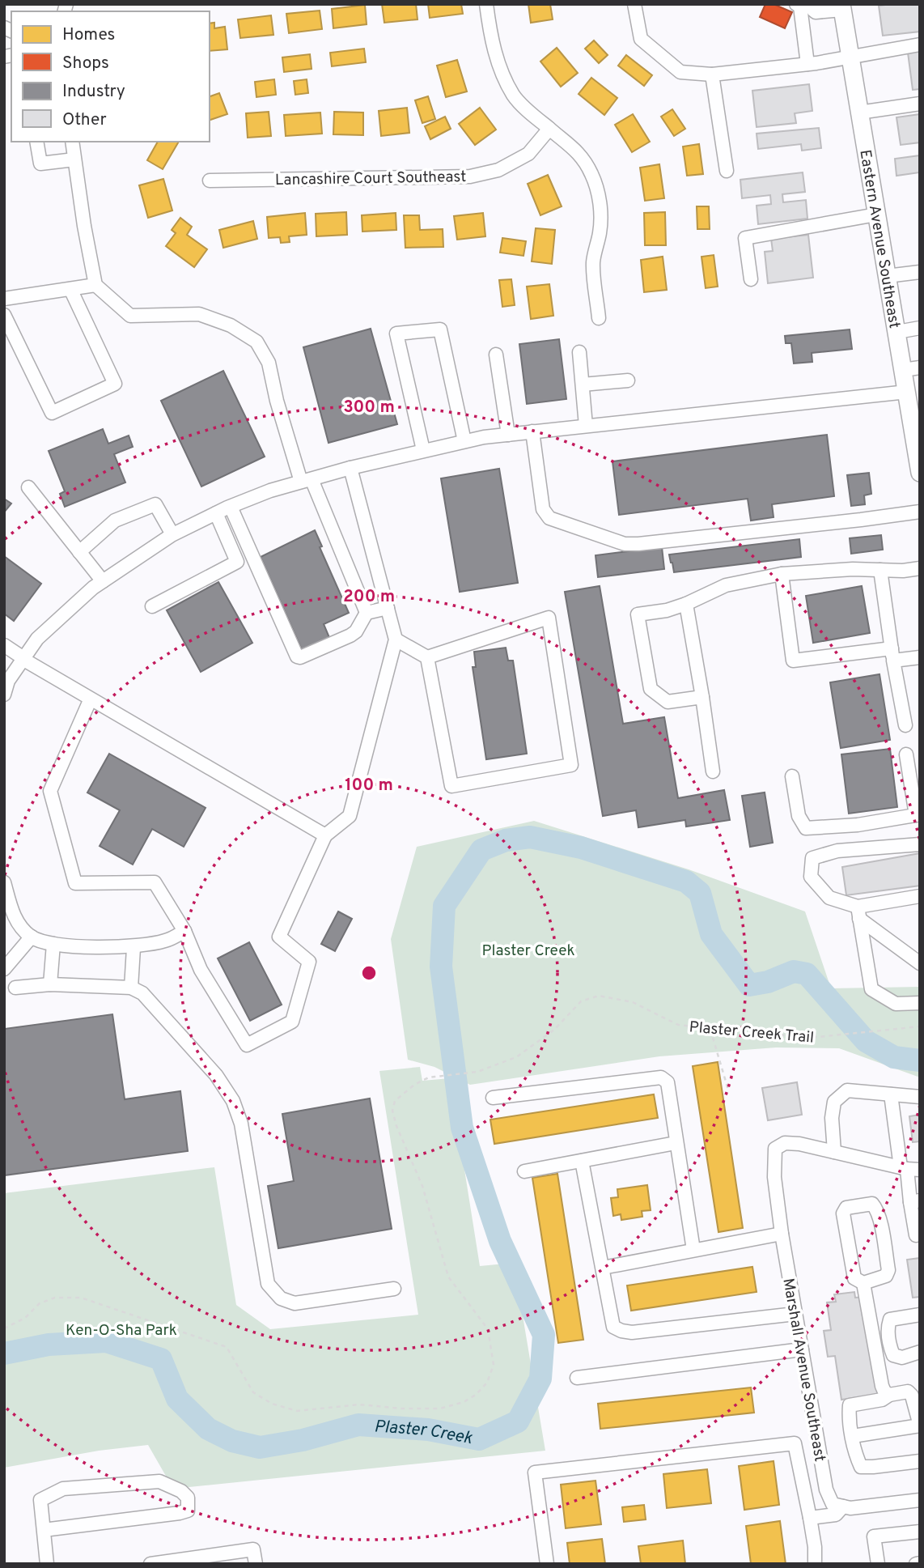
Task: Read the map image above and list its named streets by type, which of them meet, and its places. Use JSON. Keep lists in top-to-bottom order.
{
  "streets": {
    "main road": ["Eastern Avenue Southeast"],
    "street": ["Lancashire Court Southeast", "Marshall Avenue Southeast"],
    "path": ["Plaster Creek Trail"]
  },
  "water": ["Plaster Creek"],
  "parks": ["Plaster Creek", "Ken-O-Sha Park"],
  "legend": [
    "Homes",
    "Shops",
    "Industry",
    "Other"
  ],
  "rings": ["300 m", "200 m", "100 m"]
}
